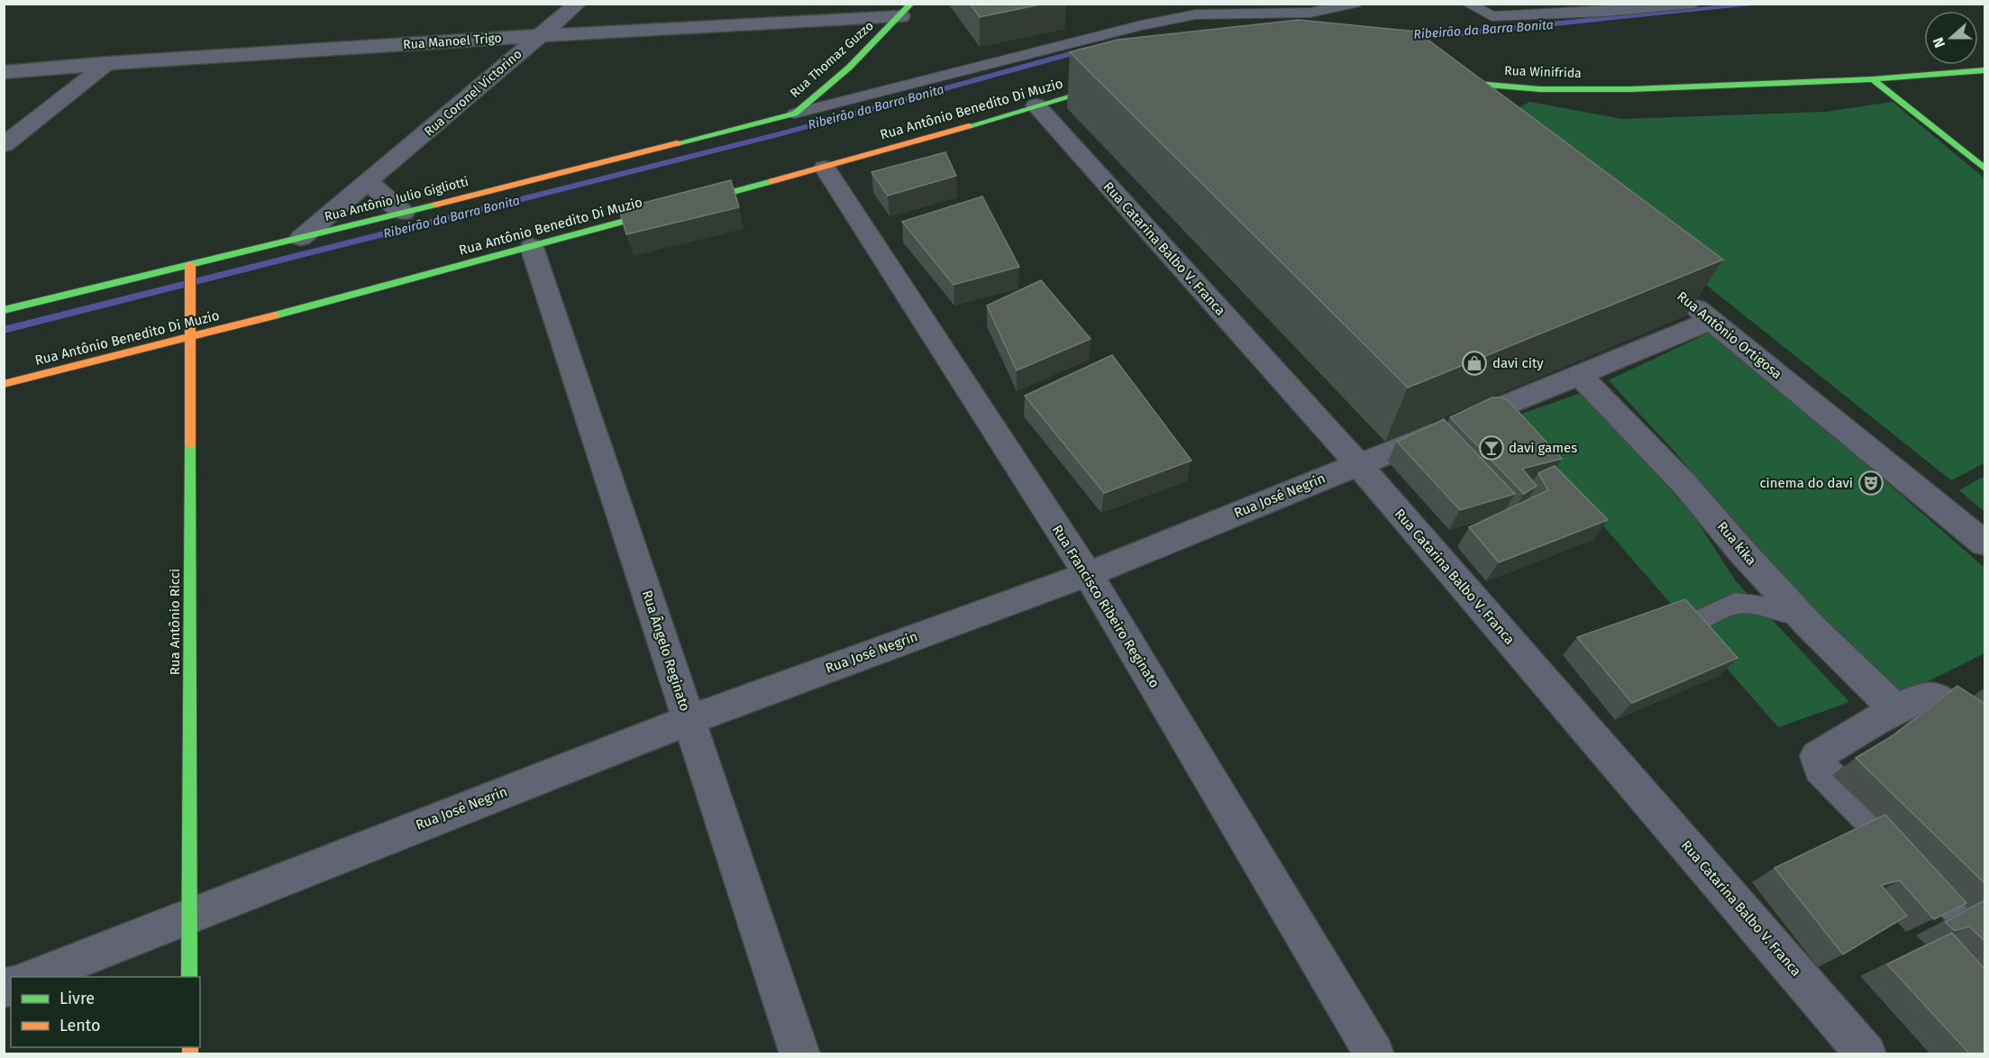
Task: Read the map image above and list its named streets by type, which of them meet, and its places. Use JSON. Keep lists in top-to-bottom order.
{
  "streets": {
    "street": [
      "Rua Manoel Trigo",
      "Rua Thomaz Guzzo",
      "Rua Winifrida",
      "Rua Coronel Victorino",
      "Rua Antônio Benedito Di Muzio",
      "Rua Antônio Julio Gigliotti",
      "Rua Catarina Balbo V. Franca",
      "Rua Antônio Ortigosa",
      "Rua José Negrin",
      "Rua kika",
      "Rua Francisco Ribeiro Reginato",
      "Rua Antônio Ricci",
      "Rua Ângelo Reginato"
    ]
  },
  "crossings": [
    ["Rua Manoel Trigo", "Rua Thomaz Guzzo"],
    ["Rua Manoel Trigo", "Rua Coronel Victorino"],
    ["Rua Thomaz Guzzo", "Rua Antônio Julio Gigliotti"],
    ["Rua Coronel Victorino", "Rua Antônio Julio Gigliotti"],
    ["Rua Antônio Benedito Di Muzio", "Rua Catarina Balbo V. Franca"],
    ["Rua Antônio Benedito Di Muzio", "Rua Francisco Ribeiro Reginato"],
    ["Rua Antônio Benedito Di Muzio", "Rua Antônio Ricci"],
    ["Rua Antônio Benedito Di Muzio", "Rua Ângelo Reginato"],
    ["Rua Antônio Julio Gigliotti", "Rua Antônio Ricci"],
    ["Rua Catarina Balbo V. Franca", "Rua José Negrin"],
    ["Rua Antônio Ortigosa", "Rua José Negrin"],
    ["Rua José Negrin", "Rua kika"],
    ["Rua José Negrin", "Rua Francisco Ribeiro Reginato"],
    ["Rua José Negrin", "Rua Antônio Ricci"],
    ["Rua José Negrin", "Rua Ângelo Reginato"]
  ],
  "water": ["Ribeirão da Barra Bonita"],
  "places": {
    "shop": ["davi city"],
    "bar": ["davi games"],
    "theatre": ["cinema do davi"]
  },
  "legend": ["Livre", "Lento"],
  "north": "left"
}
